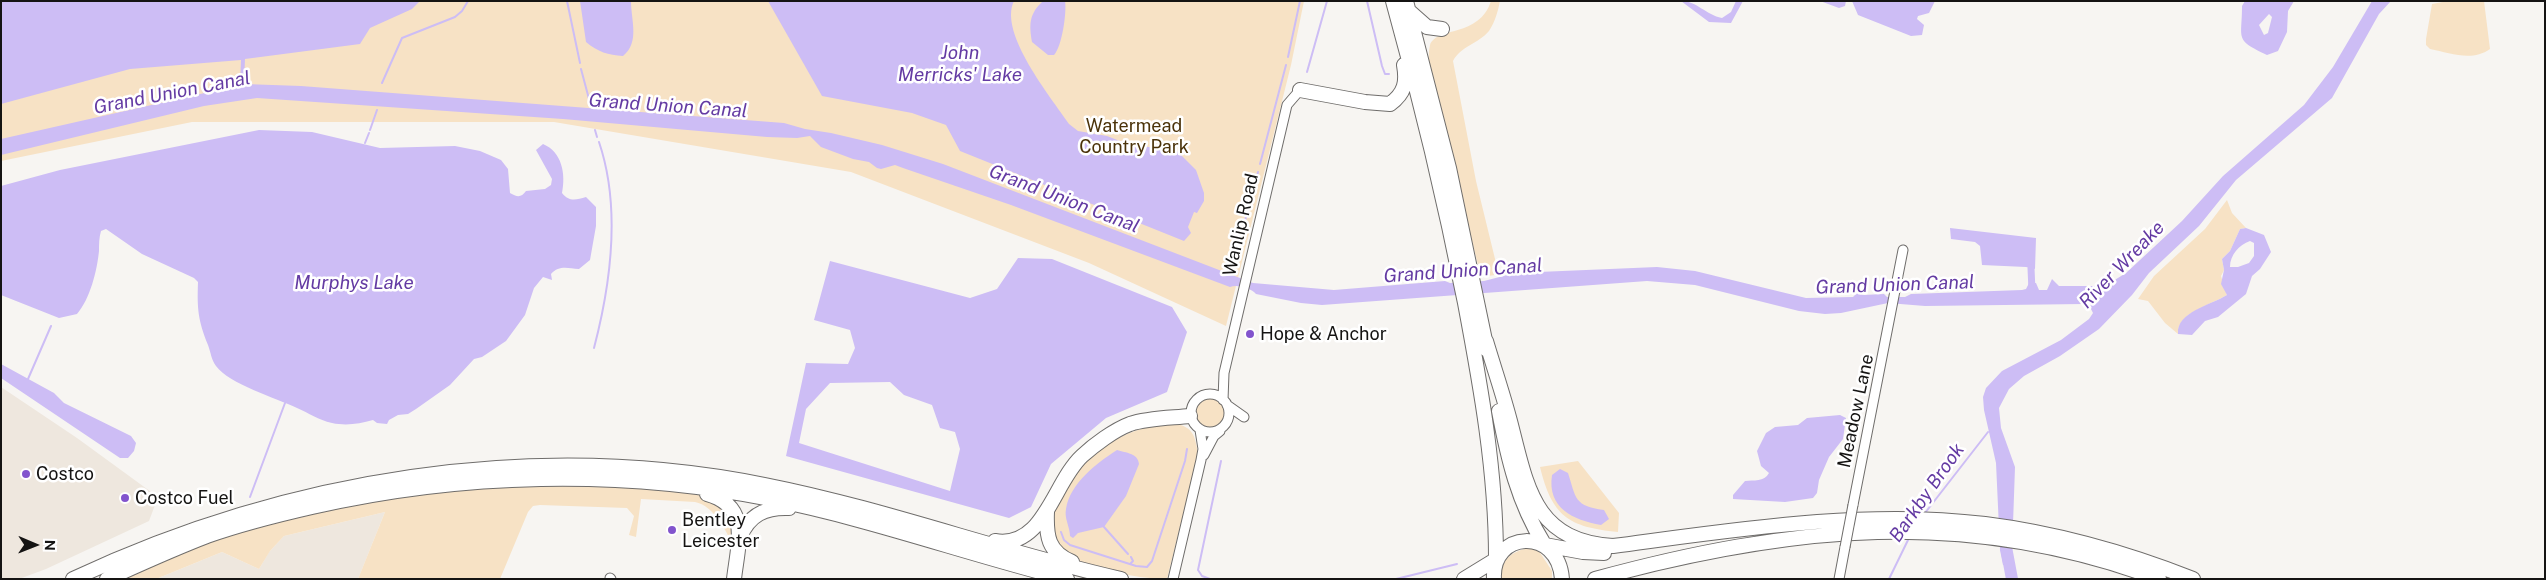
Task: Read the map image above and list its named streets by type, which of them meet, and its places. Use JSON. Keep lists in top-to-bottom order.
{
  "streets": {
    "street": ["Wanlip Road", "Meadow Lane"]
  },
  "water": [
    "John Merricks' Lake",
    "Grand Union Canal",
    "River Wreake",
    "Murphys Lake",
    "Barkby Brook"
  ],
  "parks": ["Watermead Country Park"],
  "places": [
    "Hope & Anchor",
    "Costco",
    "Costco Fuel",
    "Bentley Leicester"
  ],
  "north": "right"
}
